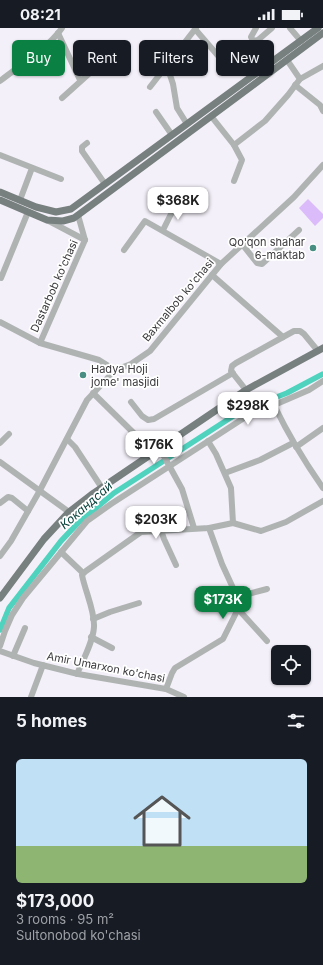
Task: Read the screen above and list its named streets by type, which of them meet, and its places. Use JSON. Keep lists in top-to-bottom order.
{
  "streets": {
    "street": ["Dastarbob ko'chasi", "Baxmalbob ko'chasi", "Amir Umarxon ko'chasi"]
  },
  "water": ["Кокандсай"],
  "places": ["Qo'qon shahar 6-maktab", "Hadya Hoji jome' masjidi"],
  "page": {
    "status": "08:21",
    "chip": [
      "Buy",
      "Rent",
      "Filters",
      "New"
    ],
    "price": [
      "$368K",
      "$298K",
      "$176K",
      "$203K",
      "$173K"
    ],
    "heading": "5 homes",
    "list": [
      {
        "name": "$173,000",
        "note": "3 rooms · 95 m² · Sultonobod ko'chasi"
      }
    ]
  }
}
